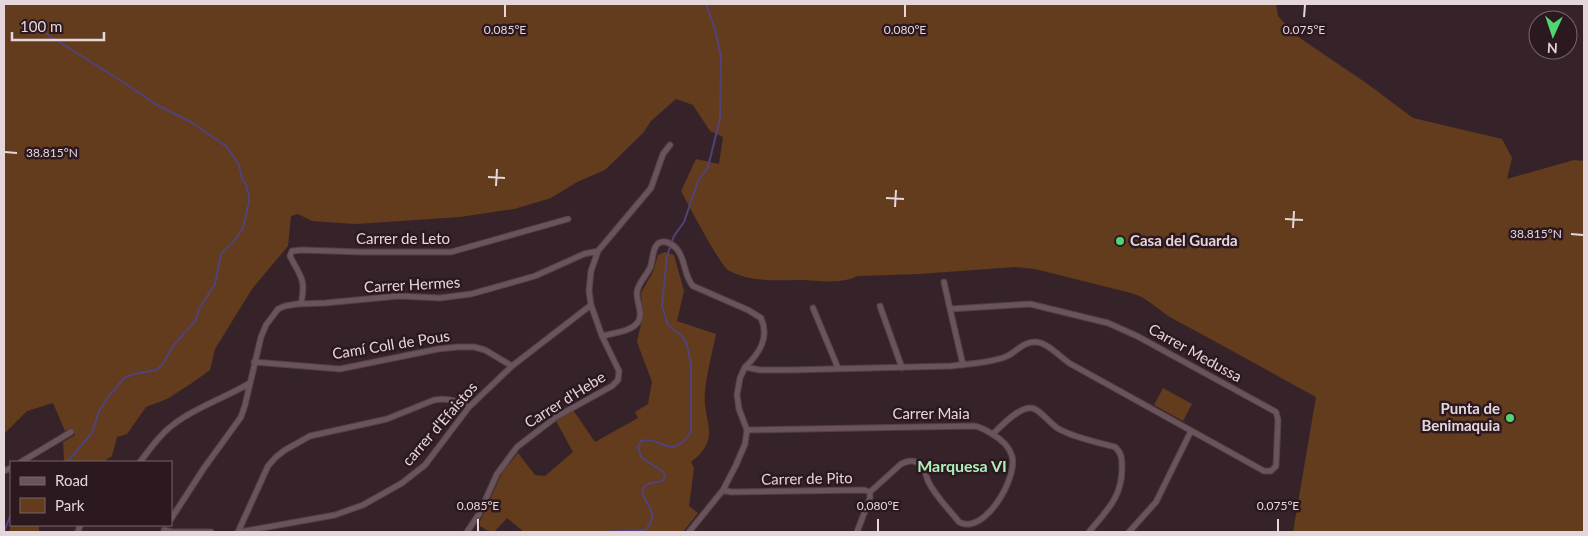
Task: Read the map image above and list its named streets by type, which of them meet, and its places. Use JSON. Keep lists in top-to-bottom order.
{
  "streets": {
    "street": [
      "Carrer de Leto",
      "Carrer Hermes",
      "Camí Coll de Pous",
      "Carrer Medussa",
      "Carrer d'Hebe",
      "Carrer Maia",
      "carrer d'Efaistos",
      "Carrer de Pito"
    ]
  },
  "crossings": [
    ["Carrer de Leto", "Carrer Hermes"],
    ["Carrer Hermes", "Camí Coll de Pous"],
    ["Camí Coll de Pous", "carrer d'Efaistos"],
    ["Carrer Maia", "Carrer de Pito"]
  ],
  "districts": ["Marquesa VI"],
  "places": ["Casa del Guarda", "Punta de Benimaquia"],
  "legend": ["Road", "Park"],
  "scale_bar": "100 m",
  "north": "bottom",
  "coordinates": [
    "0.085°E",
    "0.080°E",
    "0.075°E",
    "38.815°N"
  ]
}
